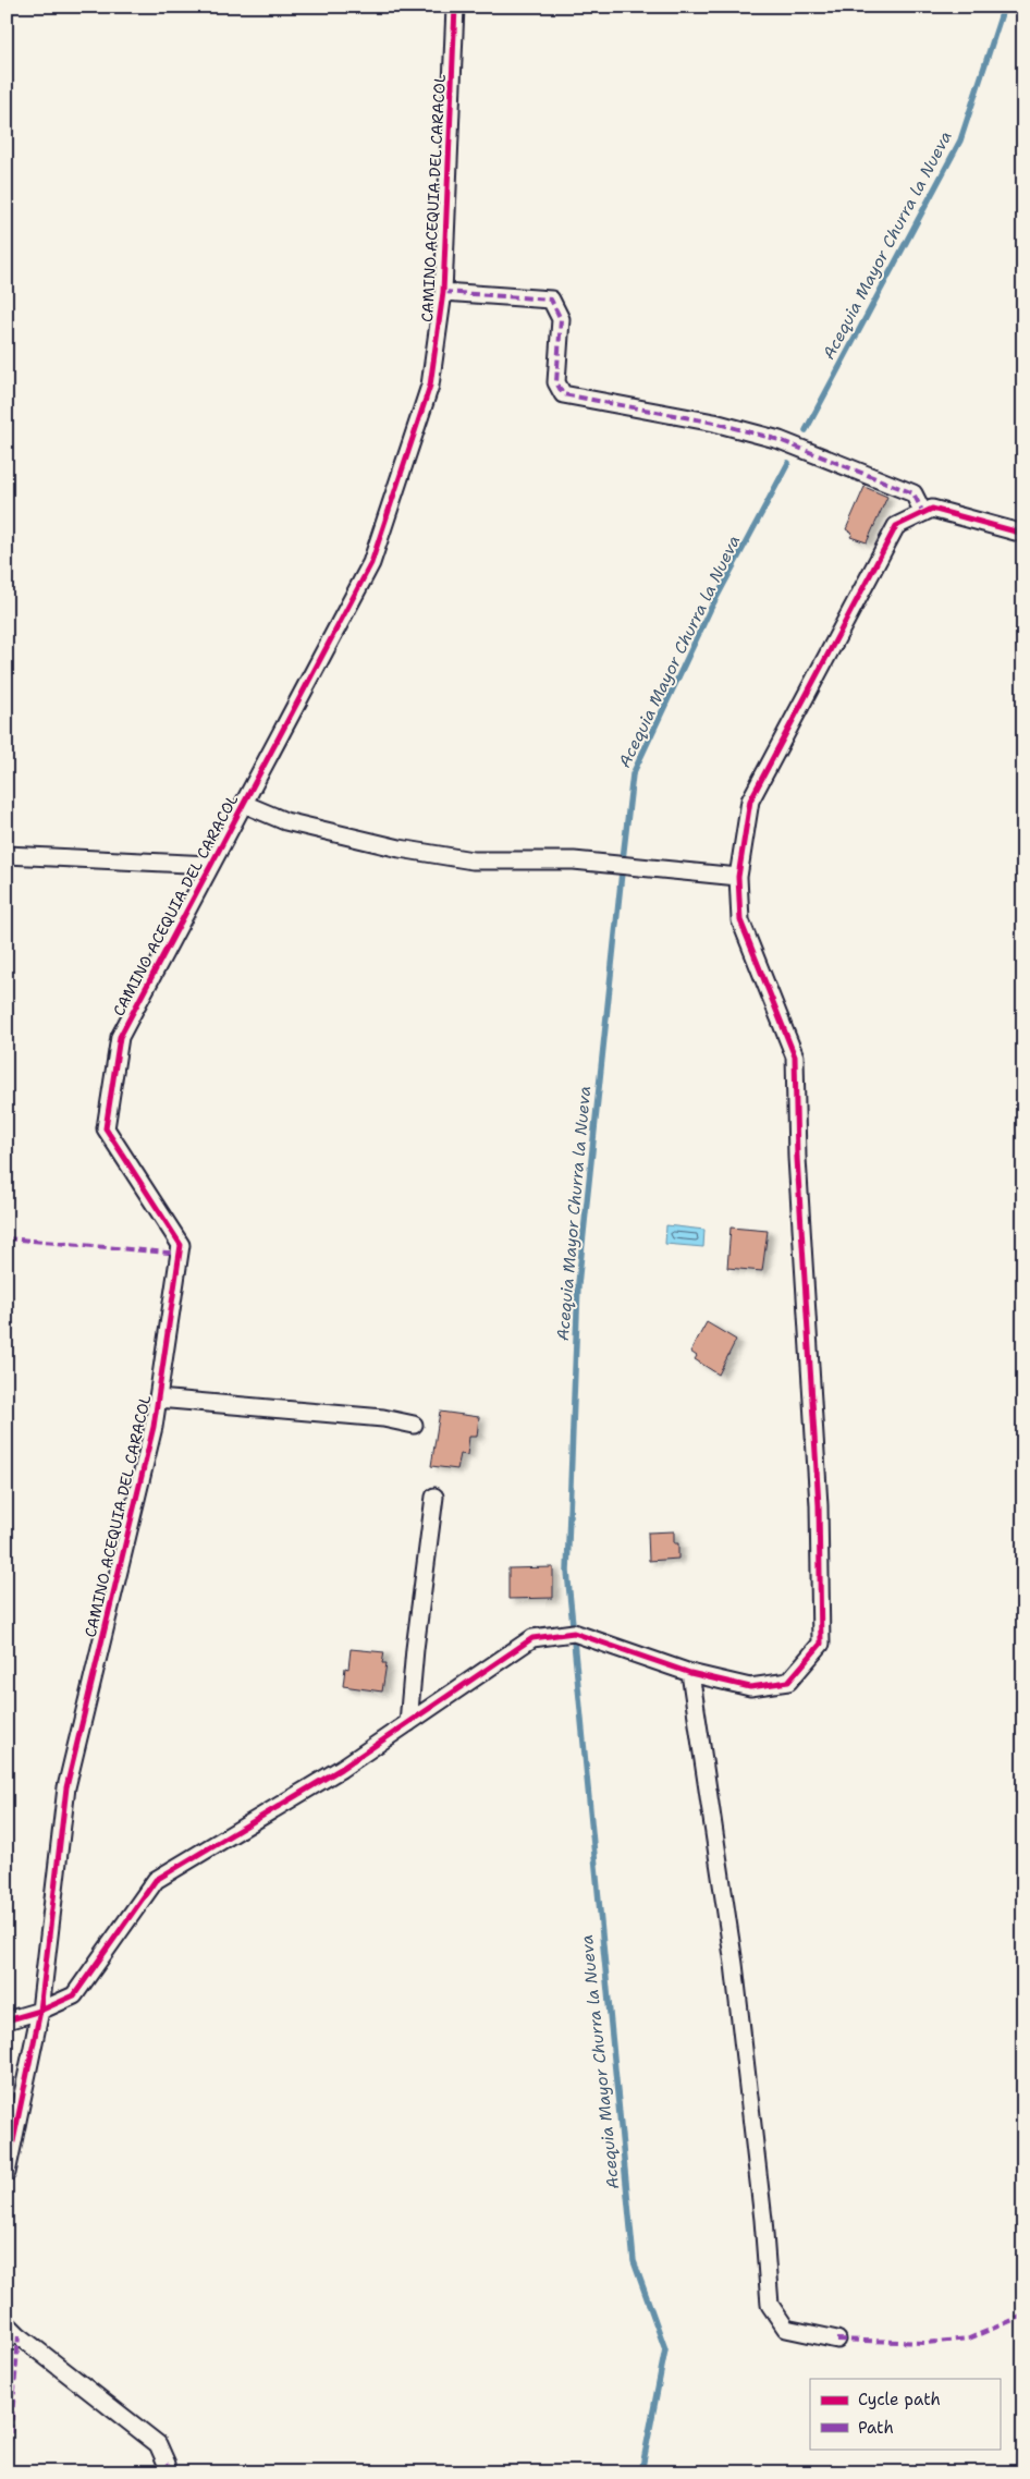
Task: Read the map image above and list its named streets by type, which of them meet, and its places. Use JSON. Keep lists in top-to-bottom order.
{
  "streets": {
    "street": ["CAMINO ACEQUIA DEL CARACOL"]
  },
  "water": ["Acequia Mayor Churra la Nueva"],
  "legend": ["Cycle path", "Path"]
}
